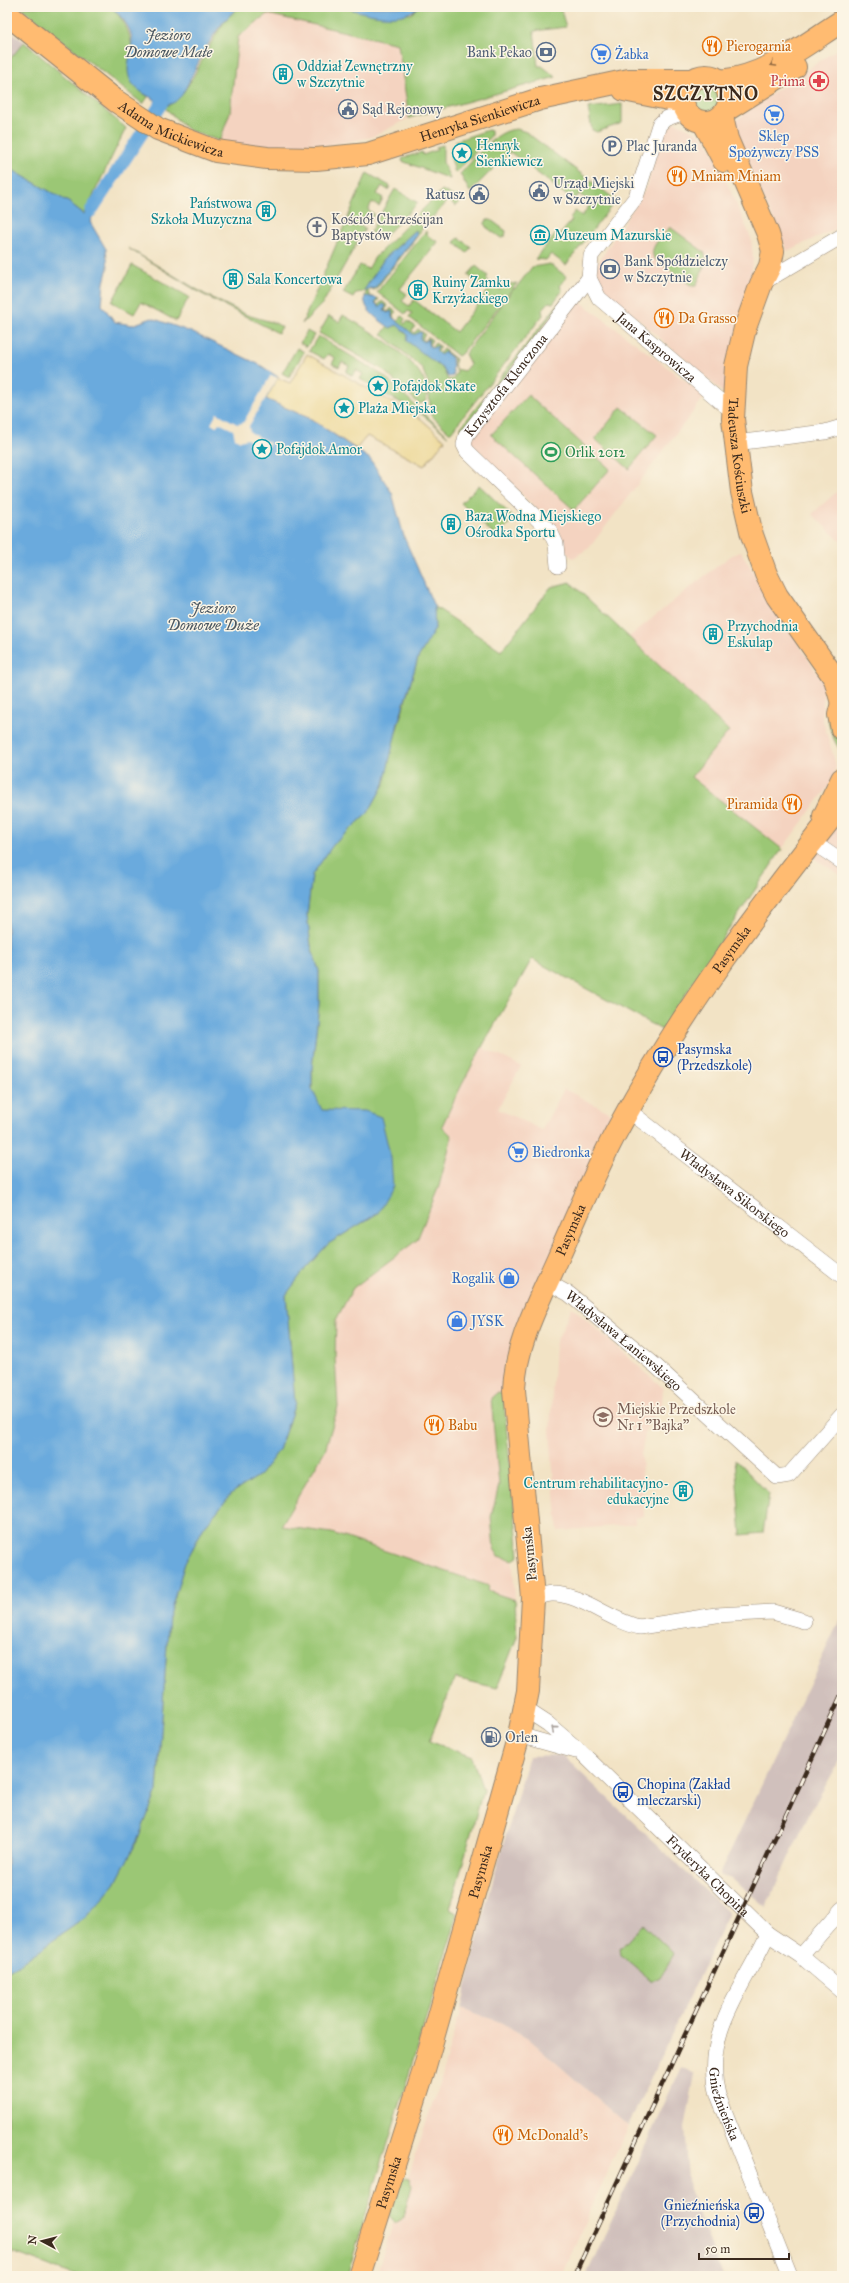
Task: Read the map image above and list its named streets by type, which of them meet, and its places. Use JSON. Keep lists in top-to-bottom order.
{
  "streets": {
    "main road": [
      "Henryka Sienkiewicza",
      "Adama Mickiewicza",
      "Tadeusza Kościuszki",
      "Pasymska"
    ],
    "street": [
      "Jana Kasprowicza",
      "Krzysztofa Klenczona",
      "Władysława Sikorskiego",
      "Władysława Łaniewskiego",
      "Fryderyka Chopina",
      "Gnieźnieńska"
    ]
  },
  "crossings": [
    ["Henryka Sienkiewicza", "Adama Mickiewicza"],
    ["Henryka Sienkiewicza", "Tadeusza Kościuszki"],
    ["Jana Kasprowicza", "Krzysztofa Klenczona"],
    ["Jana Kasprowicza", "Tadeusza Kościuszki"],
    ["Pasymska", "Władysława Sikorskiego"],
    ["Pasymska", "Władysława Łaniewskiego"],
    ["Pasymska", "Fryderyka Chopina"],
    ["Fryderyka Chopina", "Gnieźnieńska"]
  ],
  "districts": ["SZCZYTNO"],
  "water": ["Jezioro Domowe Małe", "Jezioro Domowe Duże"],
  "places": {
    "restaurant": [
      "Pierogarnia",
      "Mniam Mniam",
      "Da Grasso",
      "Piramida",
      "Babu",
      "McDonald's"
    ],
    "bank": ["Bank Pekao", "Bank Spółdzielczy w Szczytnie"],
    "supermarket": ["Żabka", "Sklep Spożywczy PSS", "Biedronka"],
    "building": [
      "Oddział Zewnętrzny w Szczytnie",
      "Państwowa Szkoła Muzyczna",
      "Sala Koncertowa",
      "Ruiny Zamku Krzyżackiego",
      "Baza Wodna Miejskiego Ośrodka Sportu",
      "Przychodnia Eskulap",
      "Centrum rehabilitacyjno- edukacyjne"
    ],
    "pharmacy": ["Prima"],
    "public building": ["Sąd Rejonowy", "Urząd Miejski w Szczytnie", "Ratusz"],
    "parking": ["Plac Juranda"],
    "place": [
      "Henryk Sienkiewicz",
      "Pofajdok Skate",
      "Plaża Miejska",
      "Pofajdok Amor"
    ],
    "church": ["Kościół Chrześcijan Baptystów"],
    "museum": ["Muzeum Mazurskie"],
    "sports": ["Orlik 2012"],
    "bus stop": ["Pasymska (Przedszkole)", "Chopina (Zakład mleczarski)", "Gnieźnieńska (Przychodnia)"],
    "shop": ["Rogalik", "JYSK"],
    "school or university": ["Miejskie Przedszkole Nr 1 \"Bajka\""],
    "fuel station": ["Orlen"]
  },
  "scale_bar": "50 m",
  "north": "left"
}
